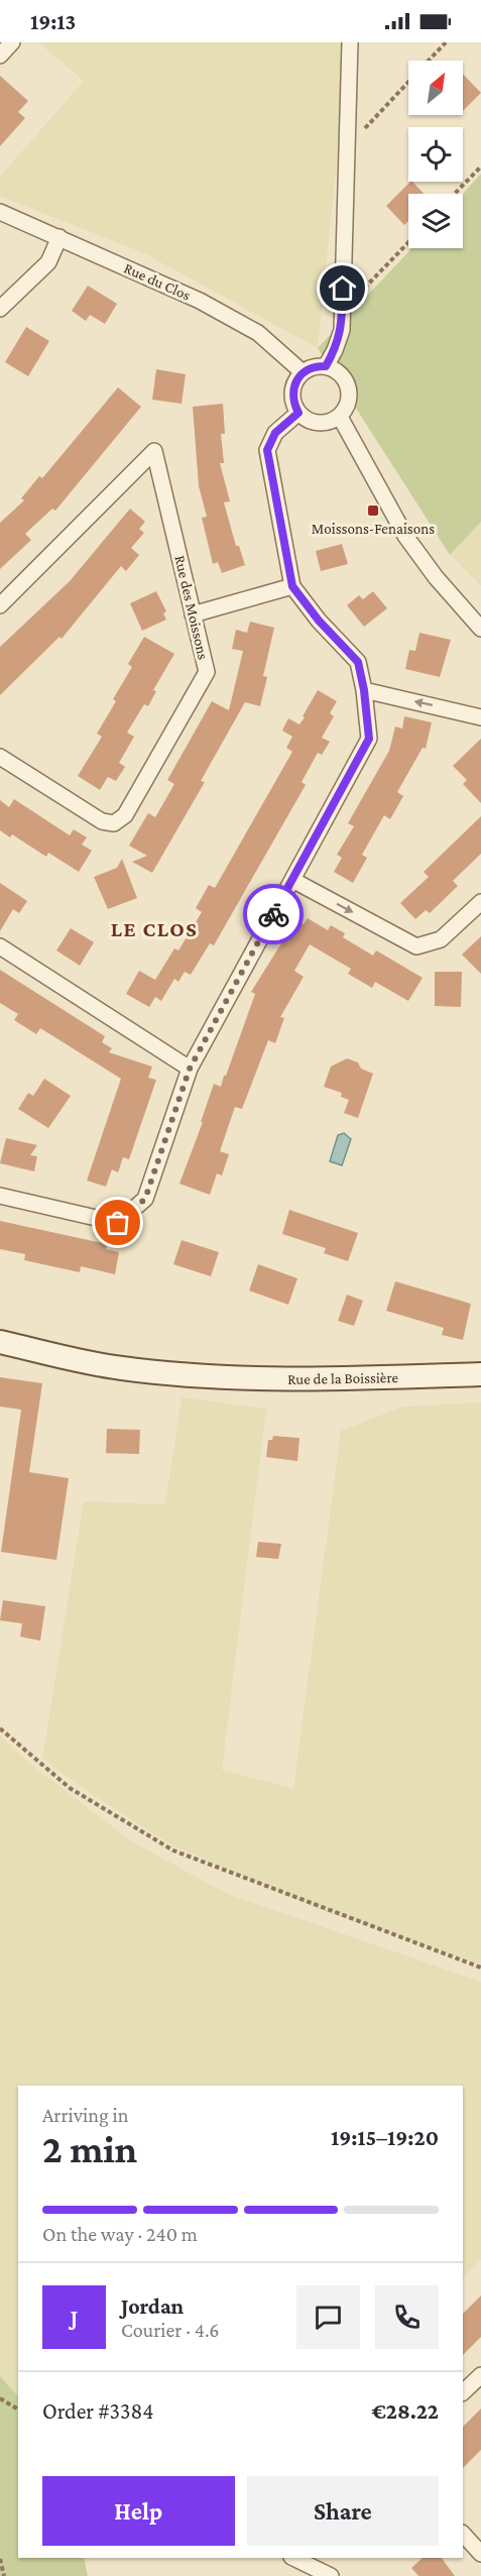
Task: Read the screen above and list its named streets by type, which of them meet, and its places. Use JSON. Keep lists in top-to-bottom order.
{
  "streets": {
    "main road": ["Rue de la Boissière"],
    "street": ["Rue du Clos", "Rue des Moissons"]
  },
  "districts": ["LE CLOS"],
  "places": {
    "transit": ["Moissons-Fenaisons"]
  },
  "north": "top right",
  "page": {
    "status": "19:13",
    "heading": ["2 min", "Arriving in", "19:15–19:20"],
    "panel": [
      "Jordan",
      "Courier · 4.6",
      "Order #3384",
      "€28.22"
    ],
    "bar": "On the way · 240 m",
    "round": "J",
    "buttons": ["Help", "Share"]
  }
}
